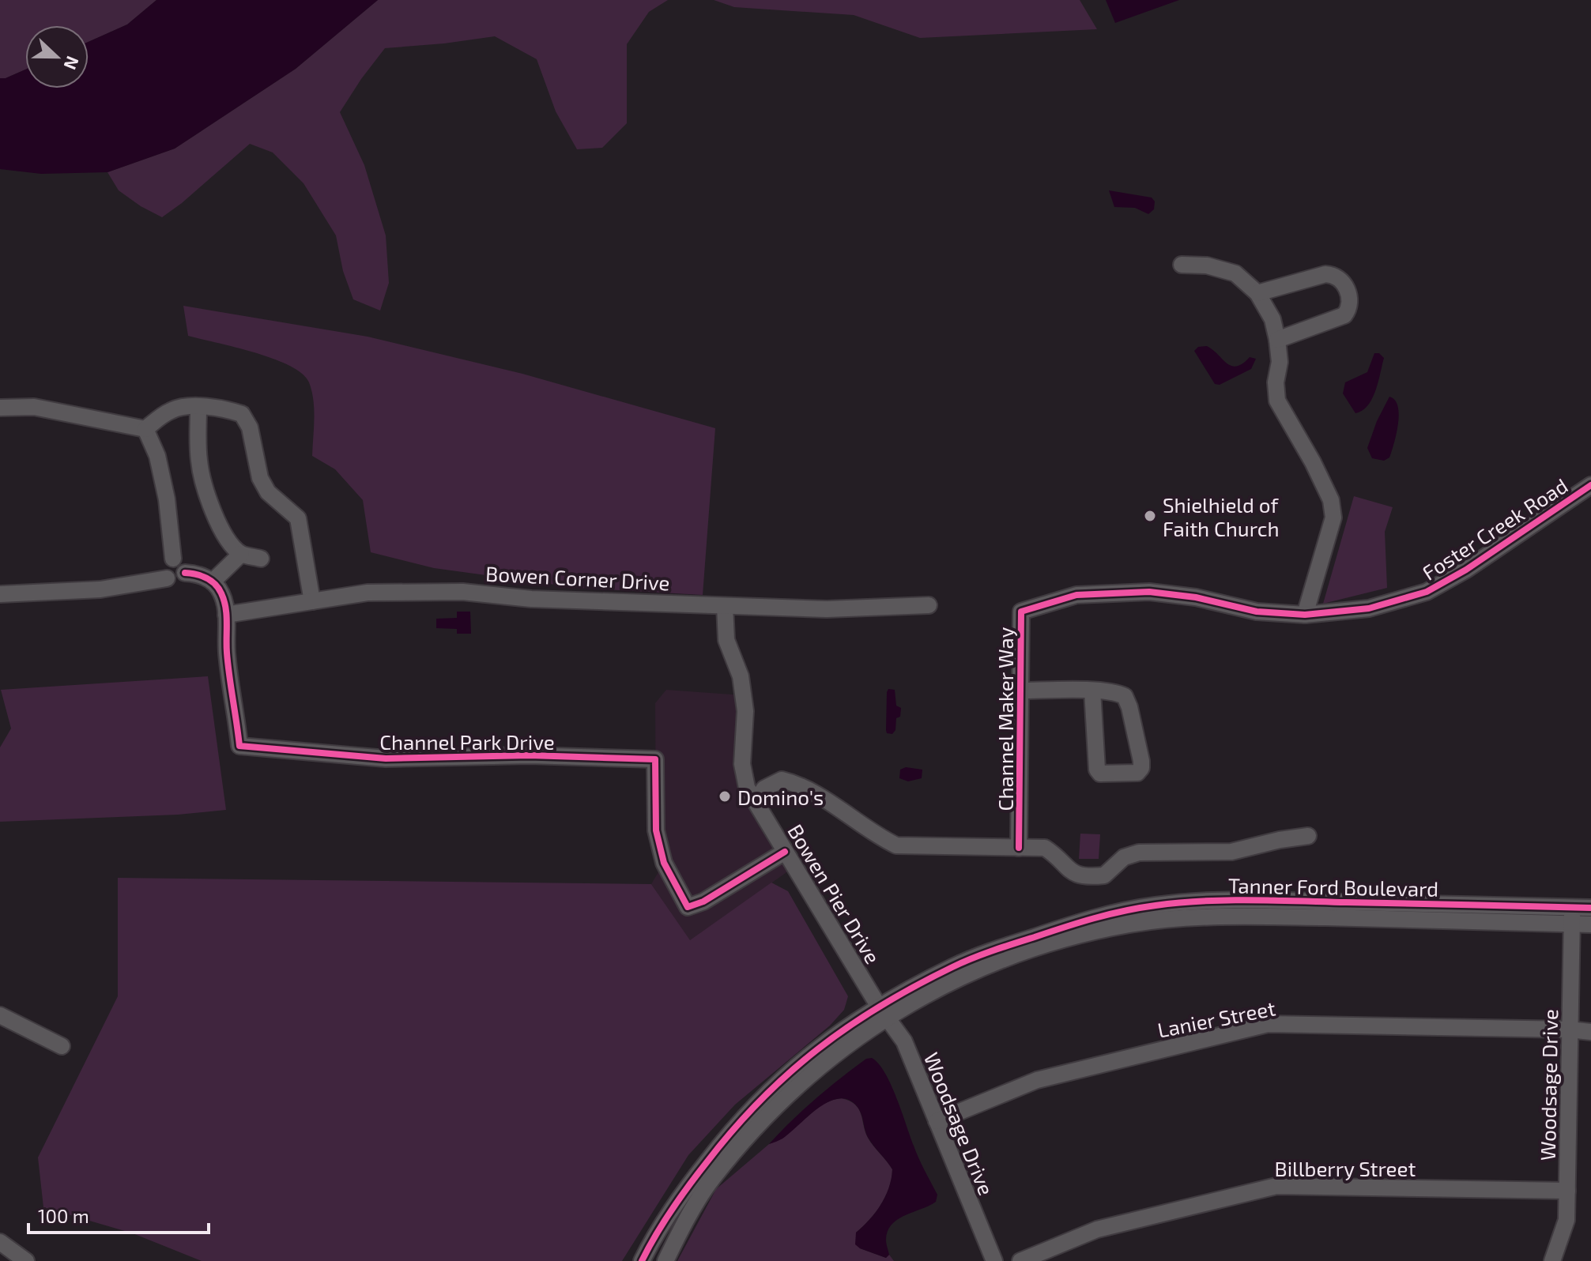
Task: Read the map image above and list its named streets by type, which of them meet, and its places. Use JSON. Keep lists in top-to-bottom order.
{
  "streets": {
    "street": [
      "Foster Creek Road",
      "Bowen Corner Drive",
      "Channel Maker Way",
      "Channel Park Drive",
      "Tanner Ford Boulevard",
      "Bowen Pier Drive",
      "Lanier Street",
      "Woodsage Drive",
      "Billberry Street"
    ]
  },
  "crossings": [
    ["Foster Creek Road", "Channel Maker Way"],
    ["Bowen Corner Drive", "Channel Park Drive"],
    ["Bowen Corner Drive", "Bowen Pier Drive"],
    ["Channel Park Drive", "Bowen Pier Drive"],
    ["Tanner Ford Boulevard", "Bowen Pier Drive"],
    ["Tanner Ford Boulevard", "Woodsage Drive"],
    ["Bowen Pier Drive", "Woodsage Drive"],
    ["Lanier Street", "Woodsage Drive"],
    ["Woodsage Drive", "Billberry Street"]
  ],
  "places": ["Shielhield of Faith Church", "Domino's"],
  "scale_bar": "100 m",
  "north": "right"
}
